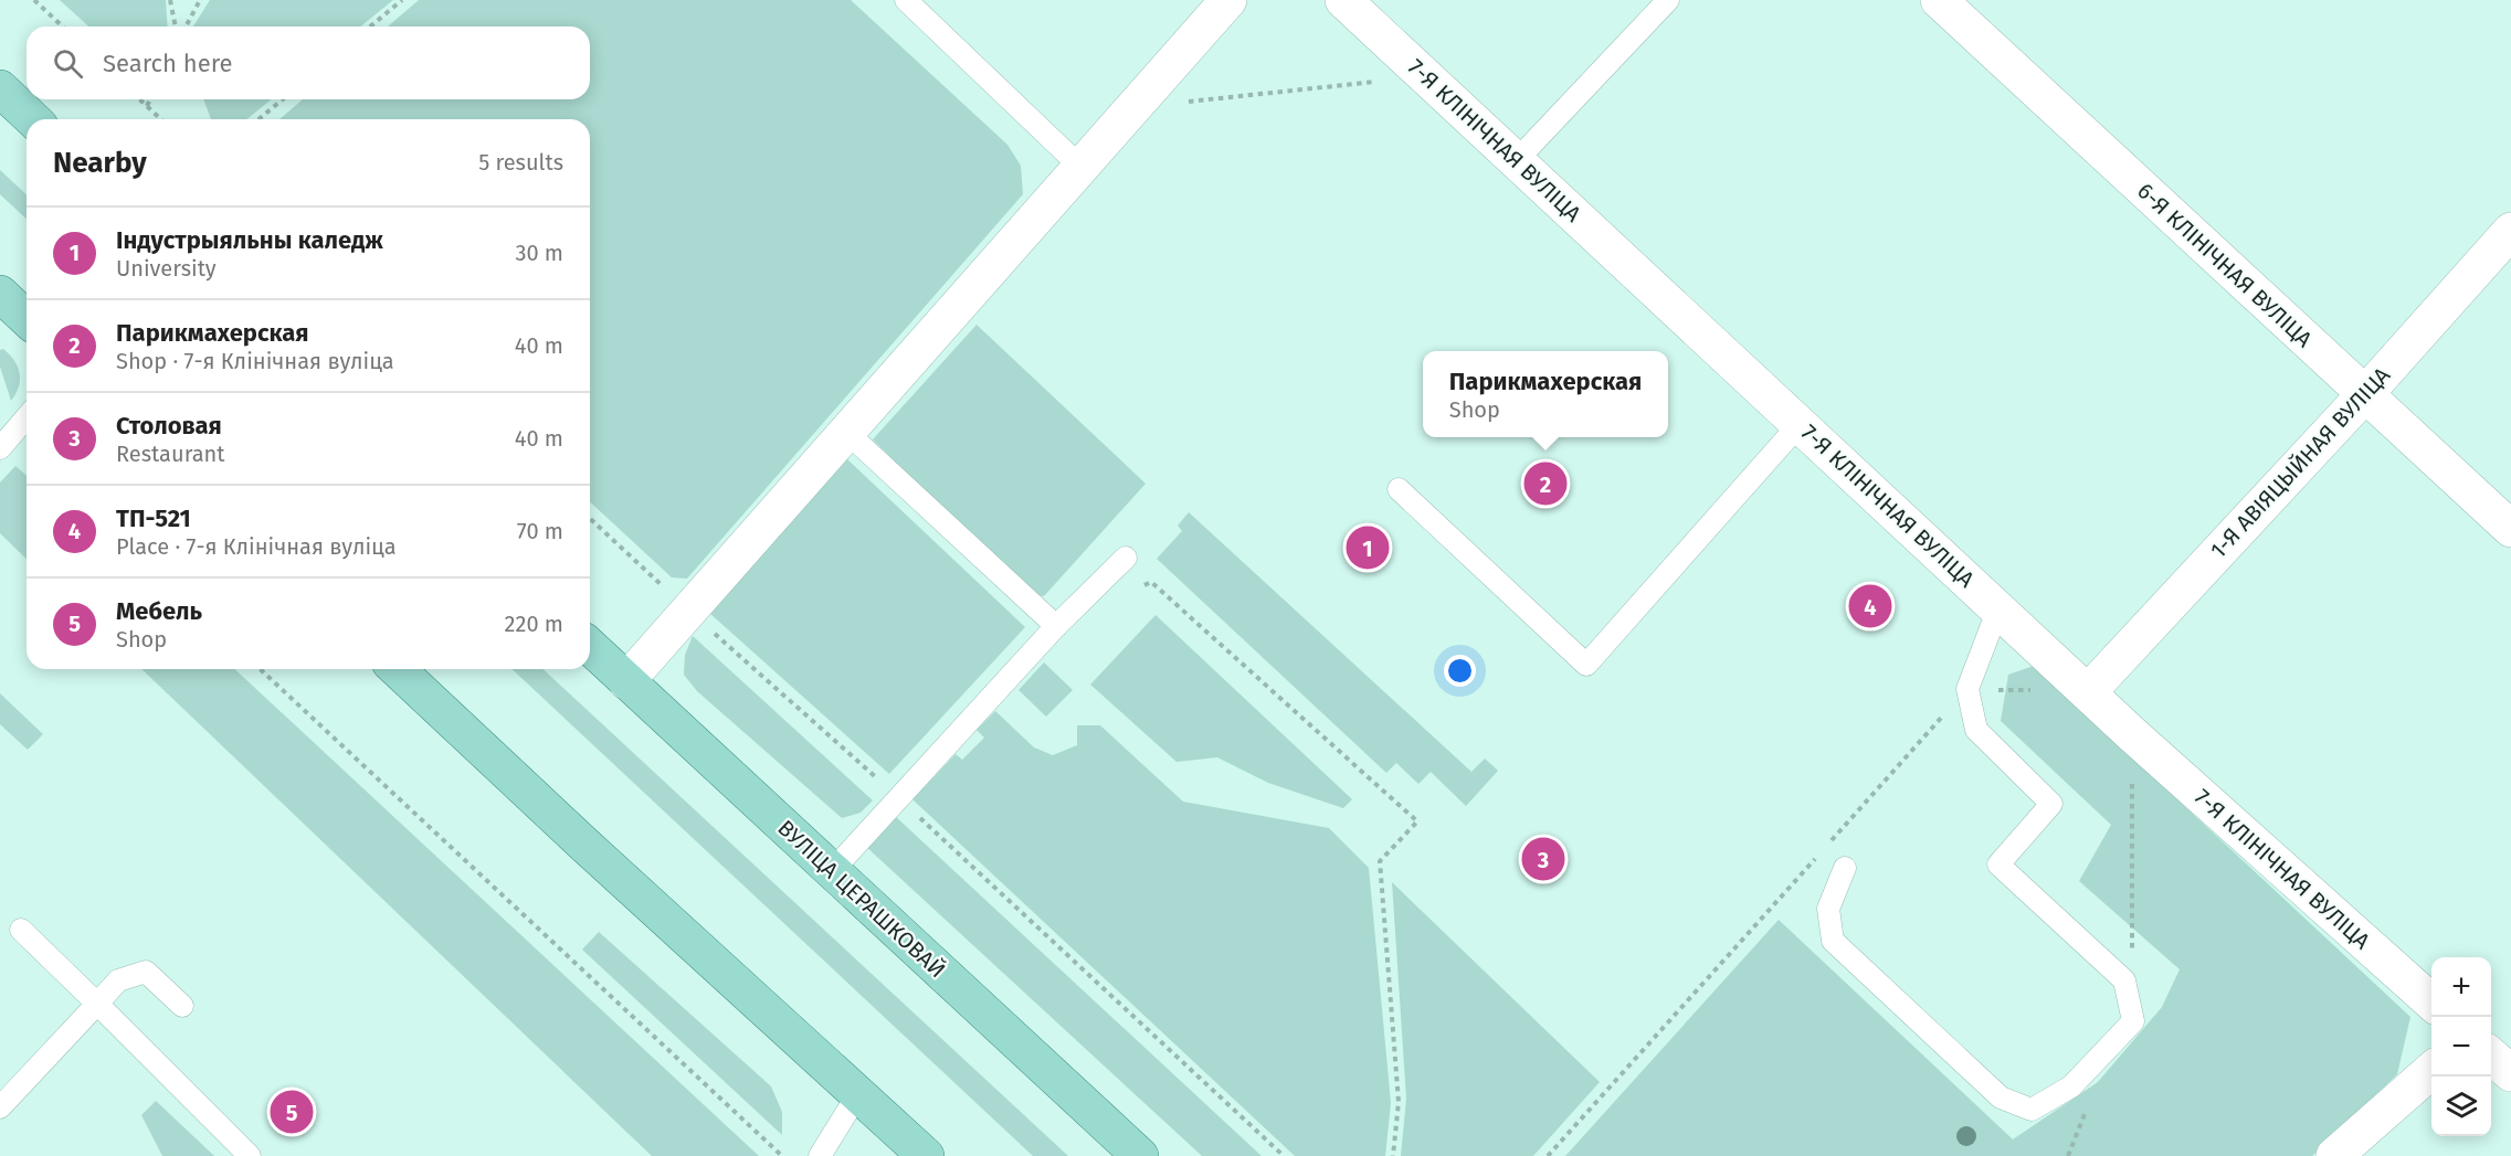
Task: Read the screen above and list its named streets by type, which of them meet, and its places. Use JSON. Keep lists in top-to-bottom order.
{
  "streets": {
    "main road": ["ВУЛІЦА ЦЕРАШКОВАЙ"],
    "street": ["7-Я КЛІНІЧНАЯ ВУЛІЦА", "6-Я КЛІНІЧНАЯ ВУЛІЦА", "1-Я АВІЯЦЫЙНАЯ ВУЛІЦА"]
  },
  "crossings": [
    ["7-Я КЛІНІЧНАЯ ВУЛІЦА", "1-Я АВІЯЦЫЙНАЯ ВУЛІЦА"],
    ["6-Я КЛІНІЧНАЯ ВУЛІЦА", "1-Я АВІЯЦЫЙНАЯ ВУЛІЦА"]
  ],
  "page": {
    "search": "Search here",
    "heading": ["Nearby", "5 results"],
    "list": [
      {
        "mark": "1",
        "name": "Індустрыяльны каледж",
        "note": "University",
        "value": "30 m"
      },
      {
        "mark": "2",
        "name": "Парикмахерская",
        "note": "Shop · 7-я Клінічная вуліца",
        "value": "40 m"
      },
      {
        "mark": "3",
        "name": "Столовая",
        "note": "Restaurant",
        "value": "40 m"
      },
      {
        "mark": "4",
        "name": "ТП-521",
        "note": "Place · 7-я Клінічная вуліца",
        "value": "70 m"
      },
      {
        "mark": "5",
        "name": "Мебель",
        "note": "Shop",
        "value": "220 m"
      }
    ],
    "popup": ["Парикмахерская", "Shop"],
    "pins": [
      "2",
      "1",
      "4",
      "3",
      "5"
    ],
    "map_buttons": ["+", "−"]
  }
}
